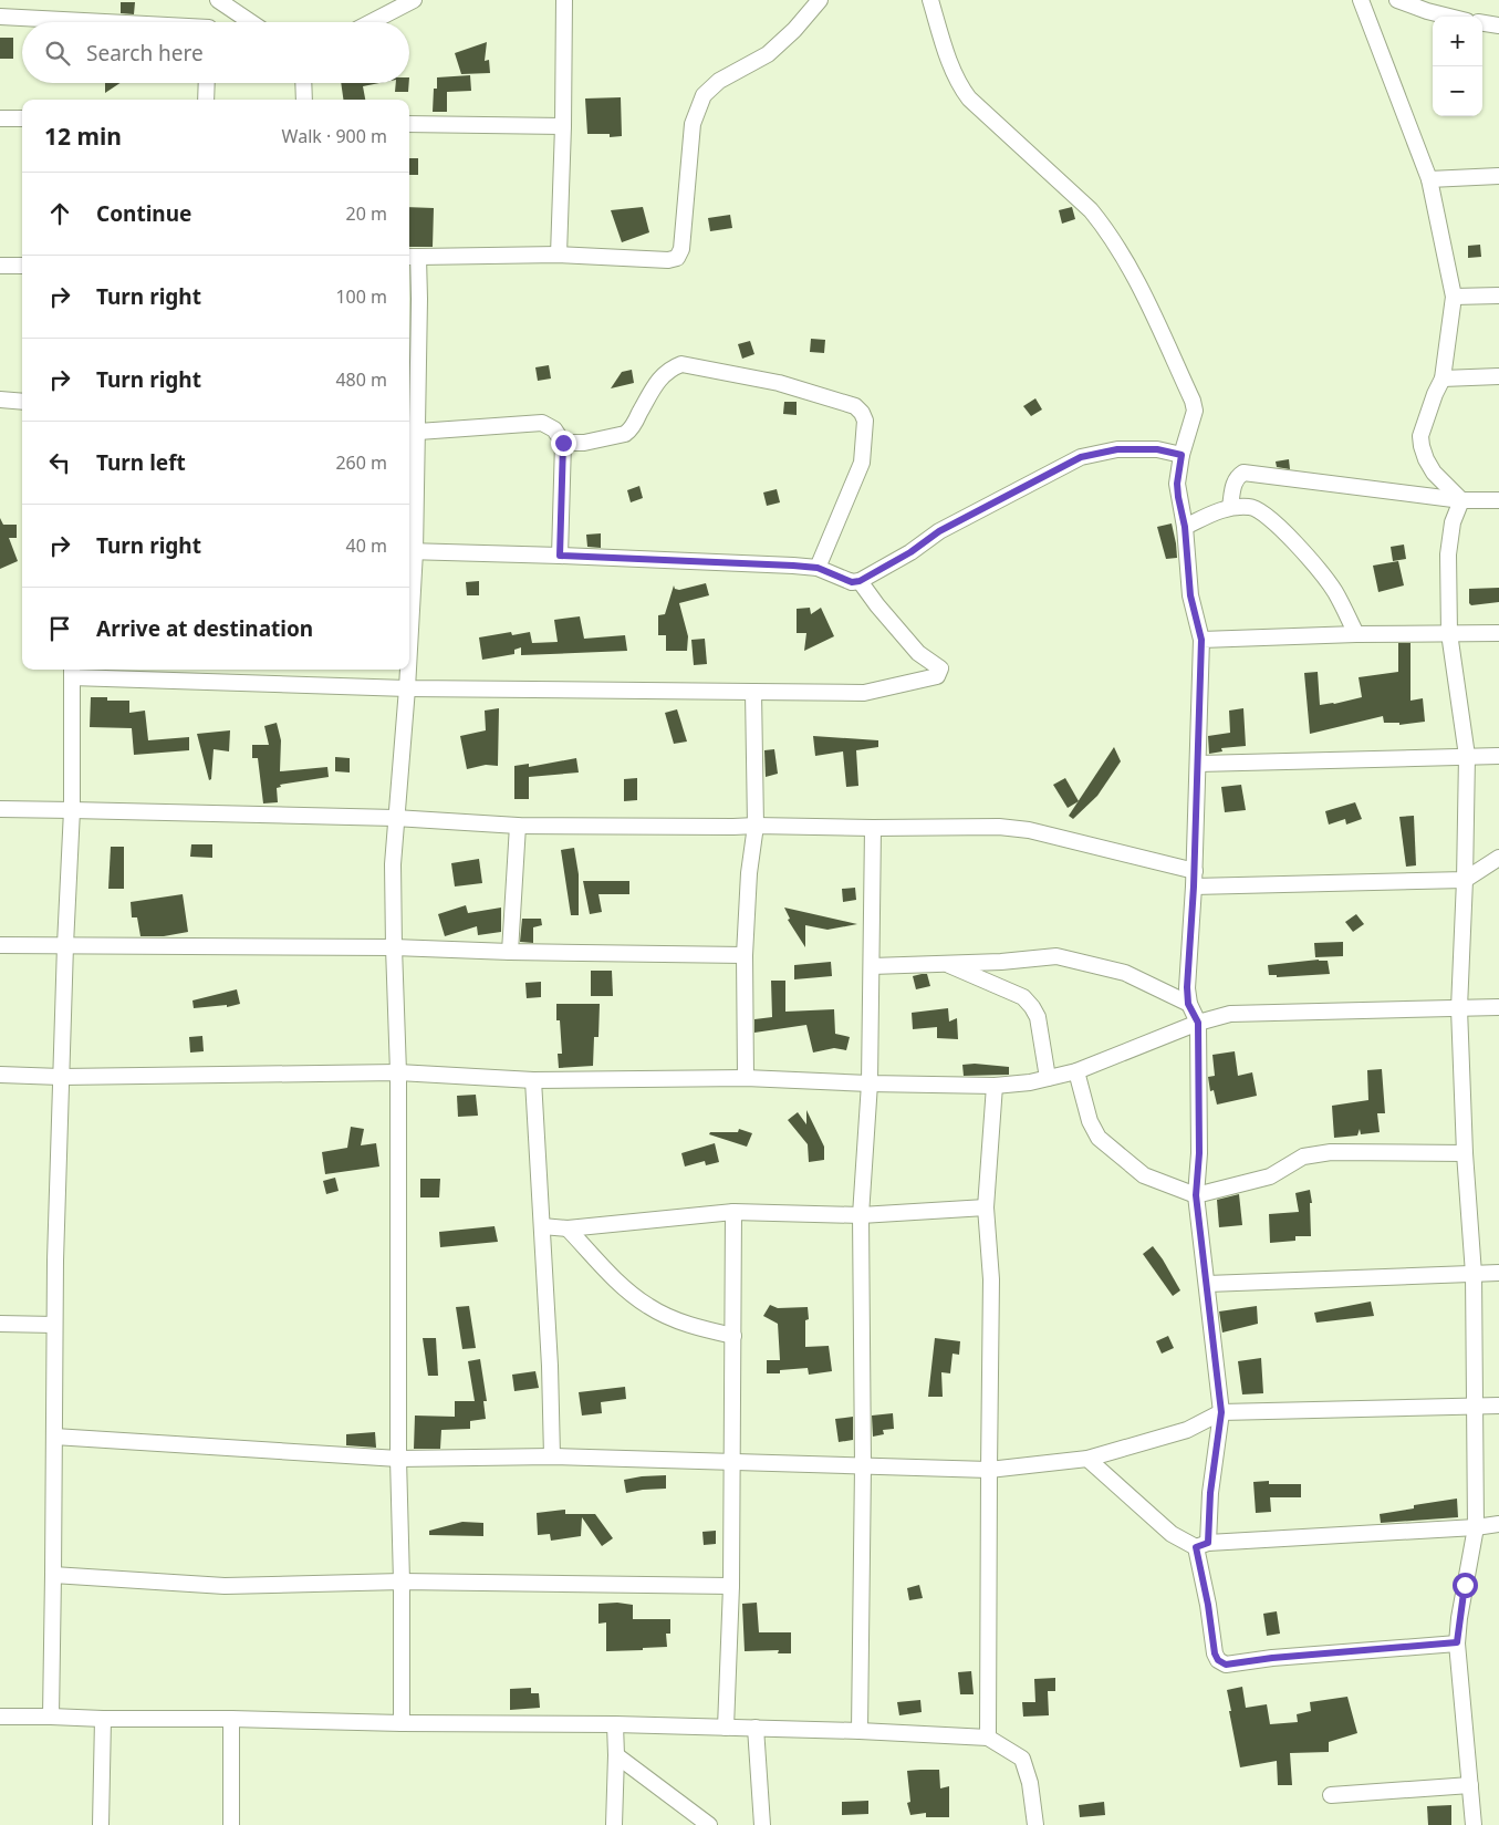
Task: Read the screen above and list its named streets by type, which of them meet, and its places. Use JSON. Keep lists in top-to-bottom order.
{
  "page": {
    "map_buttons": ["+", "−"],
    "search": "Search here",
    "heading": ["12 min", "Walk · 900 m"],
    "list": [
      ["Continue", "20 m"],
      ["Turn right", "100 m"],
      ["Turn right", "480 m"],
      ["Turn left", "260 m"],
      ["Turn right", "40 m"],
      "Arrive at destination"
    ]
  }
}
